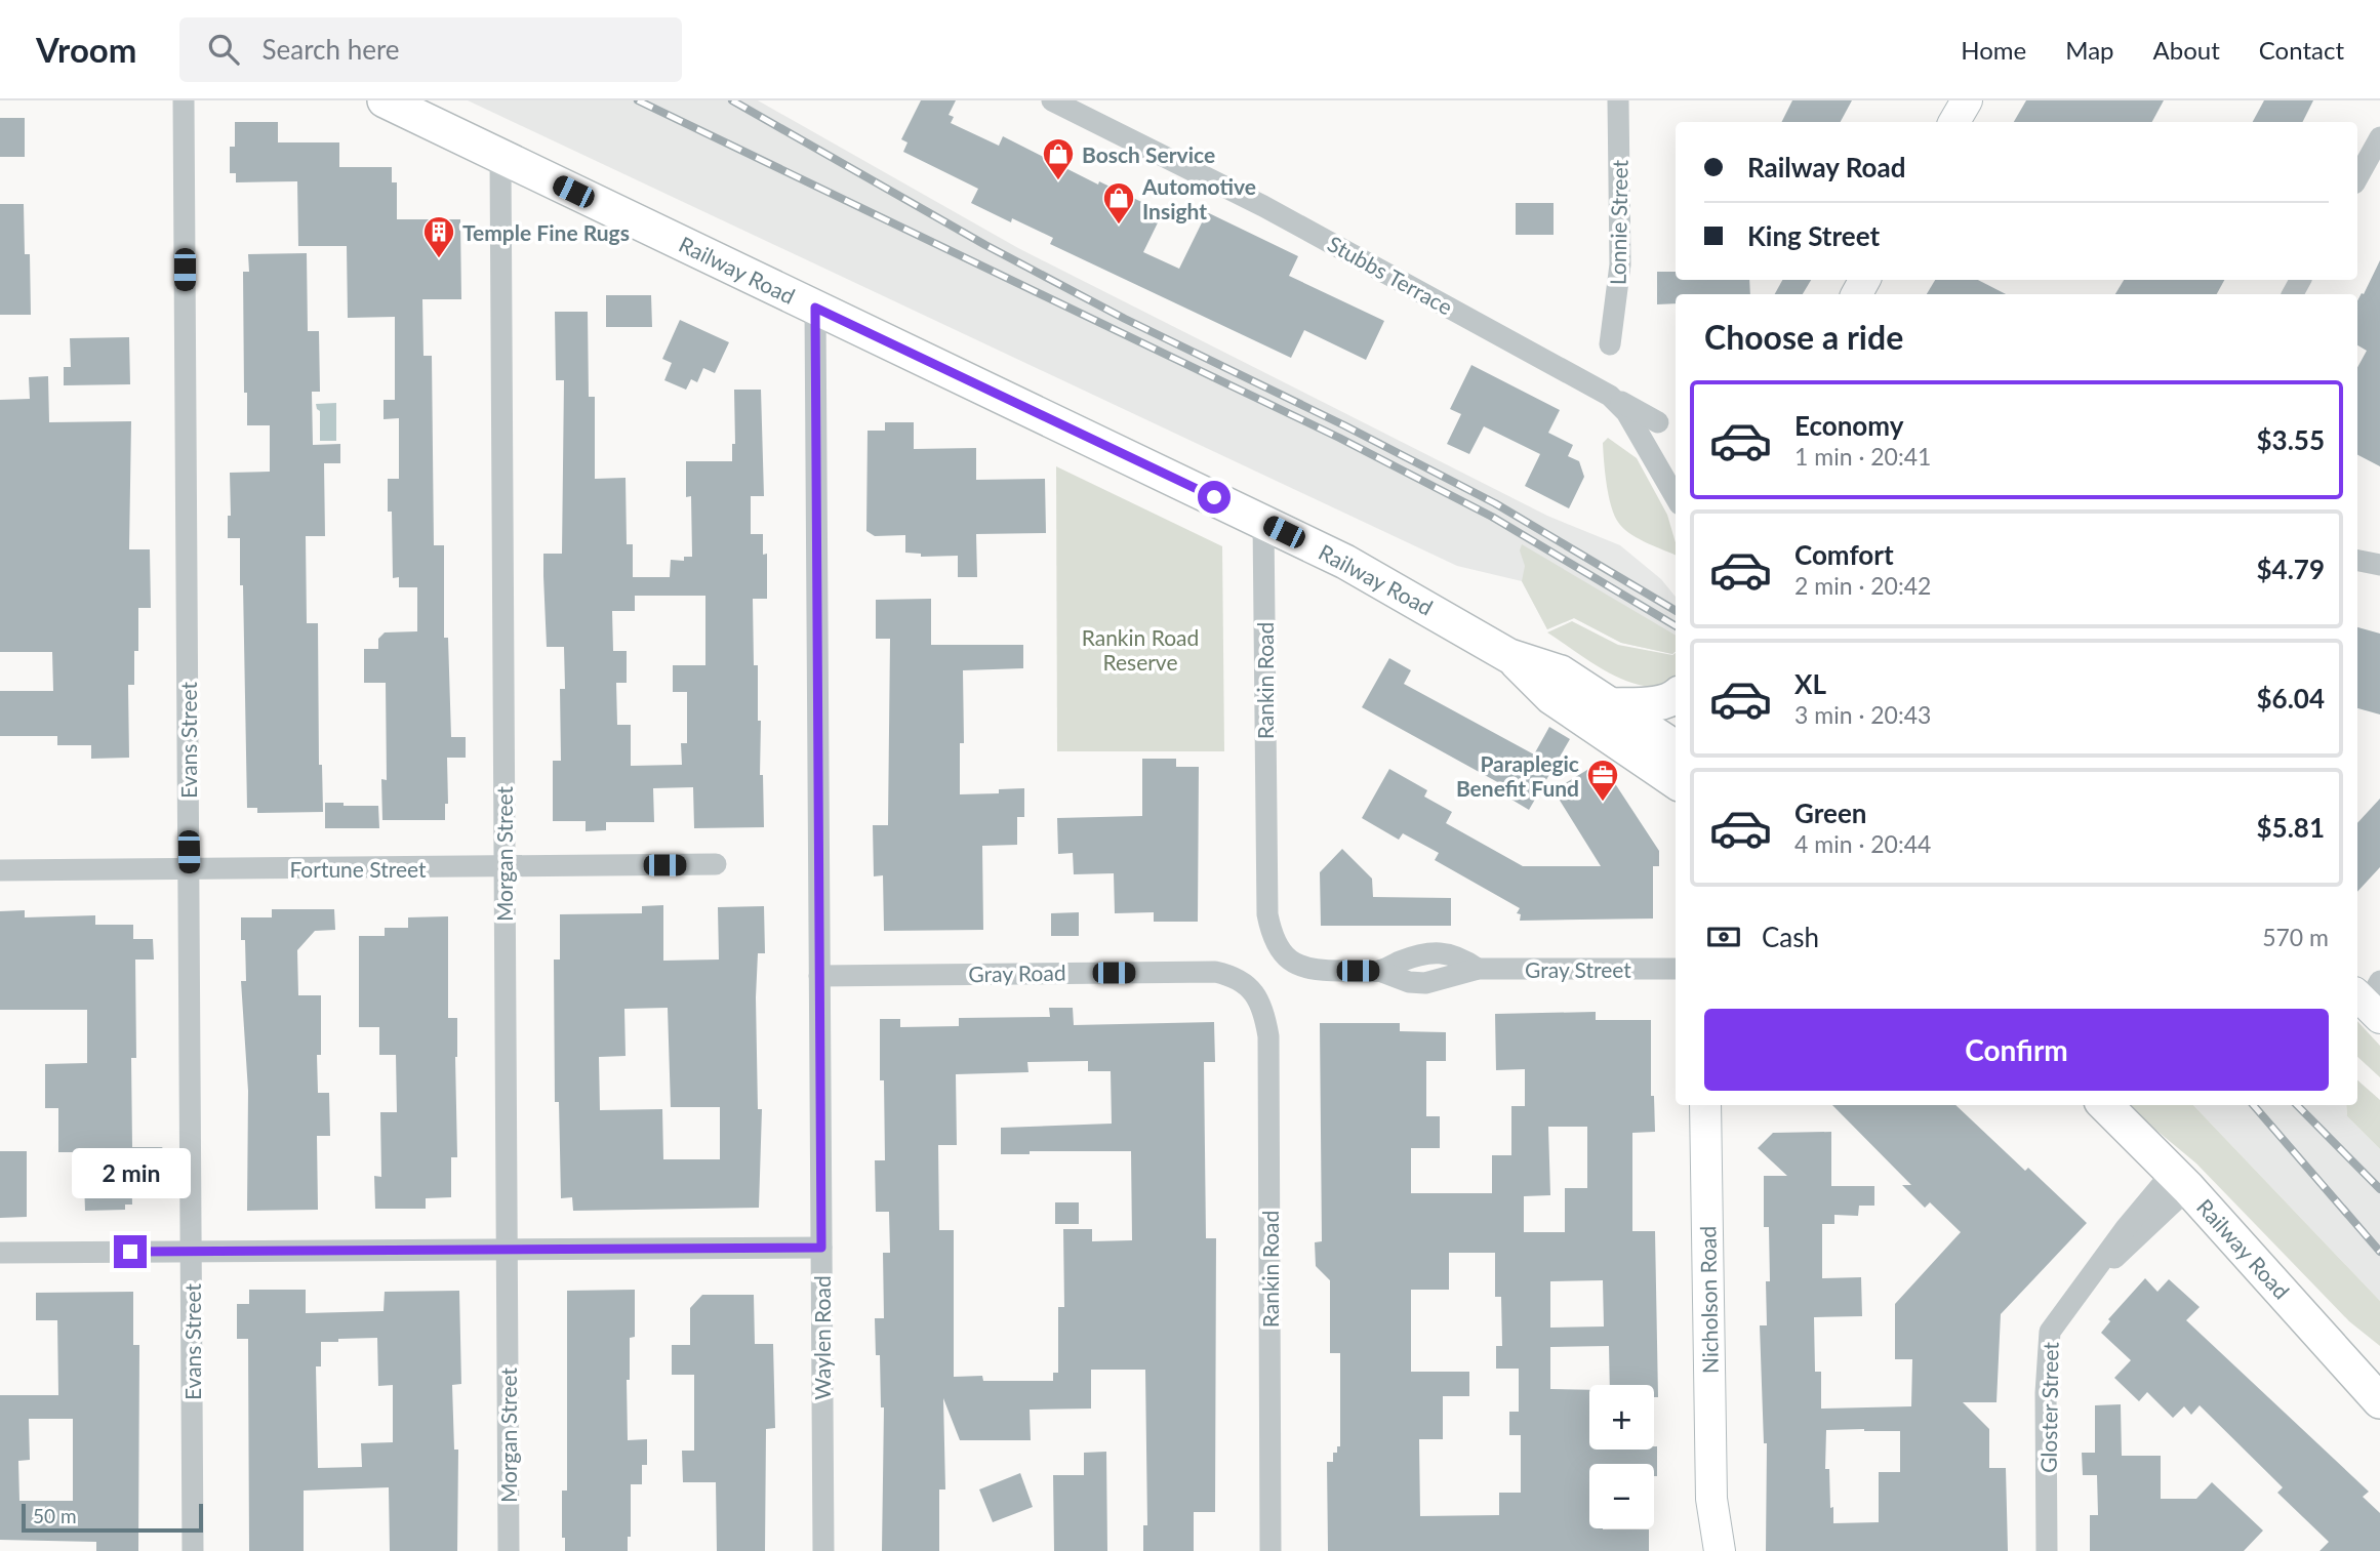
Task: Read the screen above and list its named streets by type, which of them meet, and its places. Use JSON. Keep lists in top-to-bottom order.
{
  "streets": {
    "main road": ["Railway Road", "Nicholson Road"],
    "street": [
      "Lonnie Street",
      "Stubbs Terrace",
      "Rankin Road",
      "Evans Street",
      "Morgan Street",
      "Fortune Street",
      "Gray Street",
      "Gray Road",
      "Waylen Road",
      "Gloster Street"
    ]
  },
  "crossings": [
    ["Railway Road", "Rankin Road"],
    ["Railway Road", "Morgan Street"],
    ["Railway Road", "Waylen Road"],
    ["Railway Road", "Gloster Street"],
    ["Rankin Road", "Gray Street"],
    ["Rankin Road", "Gray Road"],
    ["Evans Street", "Fortune Street"],
    ["Morgan Street", "Fortune Street"],
    ["Gray Road", "Waylen Road"]
  ],
  "parks": ["Rankin Road Reserve"],
  "places": {
    "shop": ["Bosch Service", "Automotive Insight"],
    "building": ["Temple Fine Rugs"],
    "office": ["Paraplegic Benefit Fund"]
  },
  "scale_bar": "50 m",
  "page": {
    "header": "Vroom",
    "search": "Search here",
    "nav": [
      "Home",
      "Map",
      "About",
      "Contact"
    ],
    "banner": ["Railway Road", "King Street"],
    "heading": "Choose a ride",
    "list": [
      {
        "name": "Economy",
        "note": "1 min · 20:41",
        "value": "$3.55"
      },
      {
        "name": "Comfort",
        "note": "2 min · 20:42",
        "value": "$4.79"
      },
      {
        "name": "XL",
        "note": "3 min · 20:43",
        "value": "$6.04"
      },
      {
        "name": "Green",
        "note": "4 min · 20:44",
        "value": "$5.81"
      }
    ],
    "pay": ["Cash", "570 m"],
    "buttons": "Confirm",
    "bubble": "2 min",
    "map_buttons": ["+", "−"],
    "scale": "50 m"
  }
}
